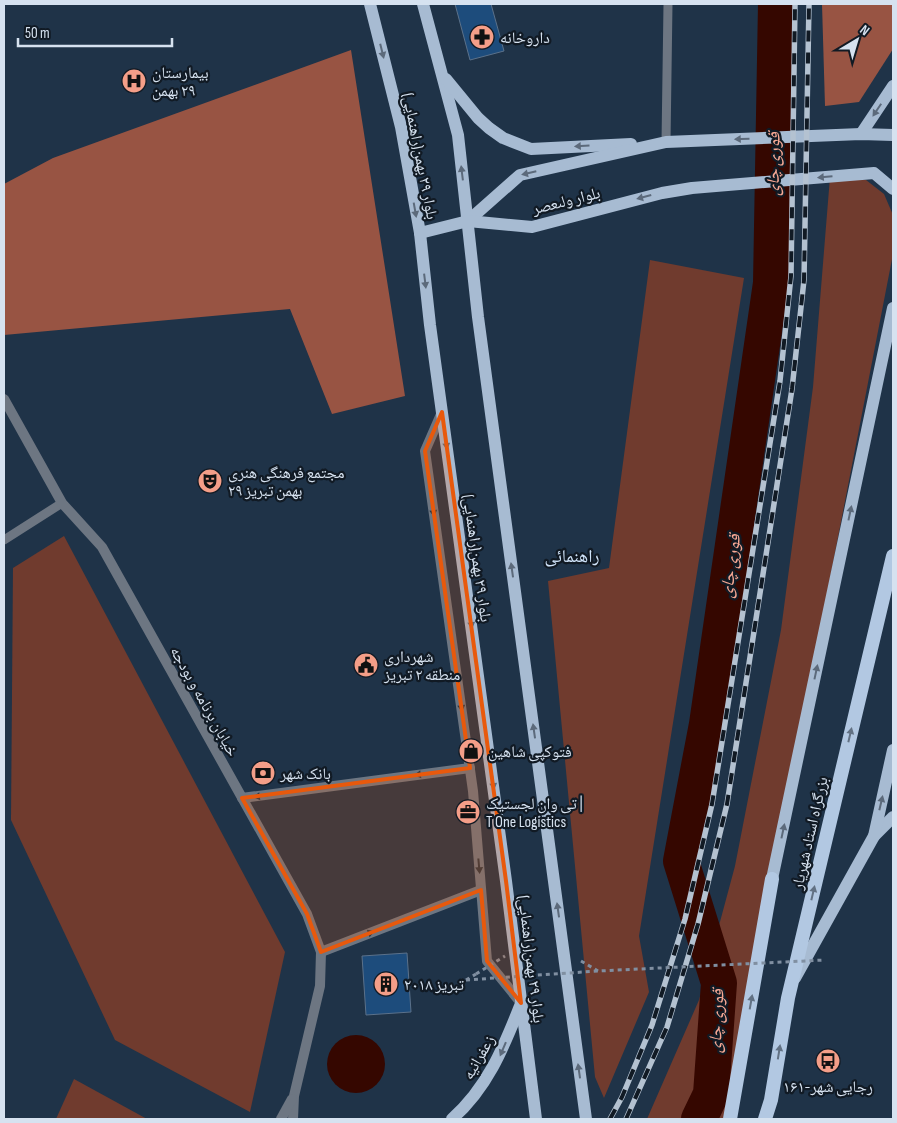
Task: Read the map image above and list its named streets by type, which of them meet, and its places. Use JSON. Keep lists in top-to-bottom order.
{
  "streets": {
    "highway": ["بزرگراه استاد شهریار"],
    "main road": ["بلوار ٢٩ بهمن(راهنمایی)", "بلوار ولىعصر", "زعفرانیه"],
    "street": ["خیابان برنامه و بودجه"]
  },
  "crossings": [
    ["بلوار ٢٩ بهمن(راهنمایی)", "بلوار ولىعصر"],
    ["بلوار ٢٩ بهمن(راهنمایی)", "زعفرانیه"]
  ],
  "one_way": ["بزرگراه استاد شهریار", "زعفرانیه"],
  "districts": ["راهنمائی"],
  "water": ["قوری چای"],
  "places": {
    "pharmacy": ["داروخانه"],
    "hospital": ["بیمارستان ٢٩ بهمن"],
    "theatre": ["مجتمع فرهنگی هنری ۲۹ بهمن تبریز"],
    "public building": ["شهرداری منطقه ۲ تبریز"],
    "shop": ["فتوکپی شاهین"],
    "bank": ["بانک شهر"],
    "office": ["تی وان لجستیک | T One Logistics"],
    "building": ["تبریز ۲۰۱۸"],
    "bus stop": ["۱۶۱-رجایی شهر"]
  },
  "scale_bar": "50 m",
  "north": "top right"
}
